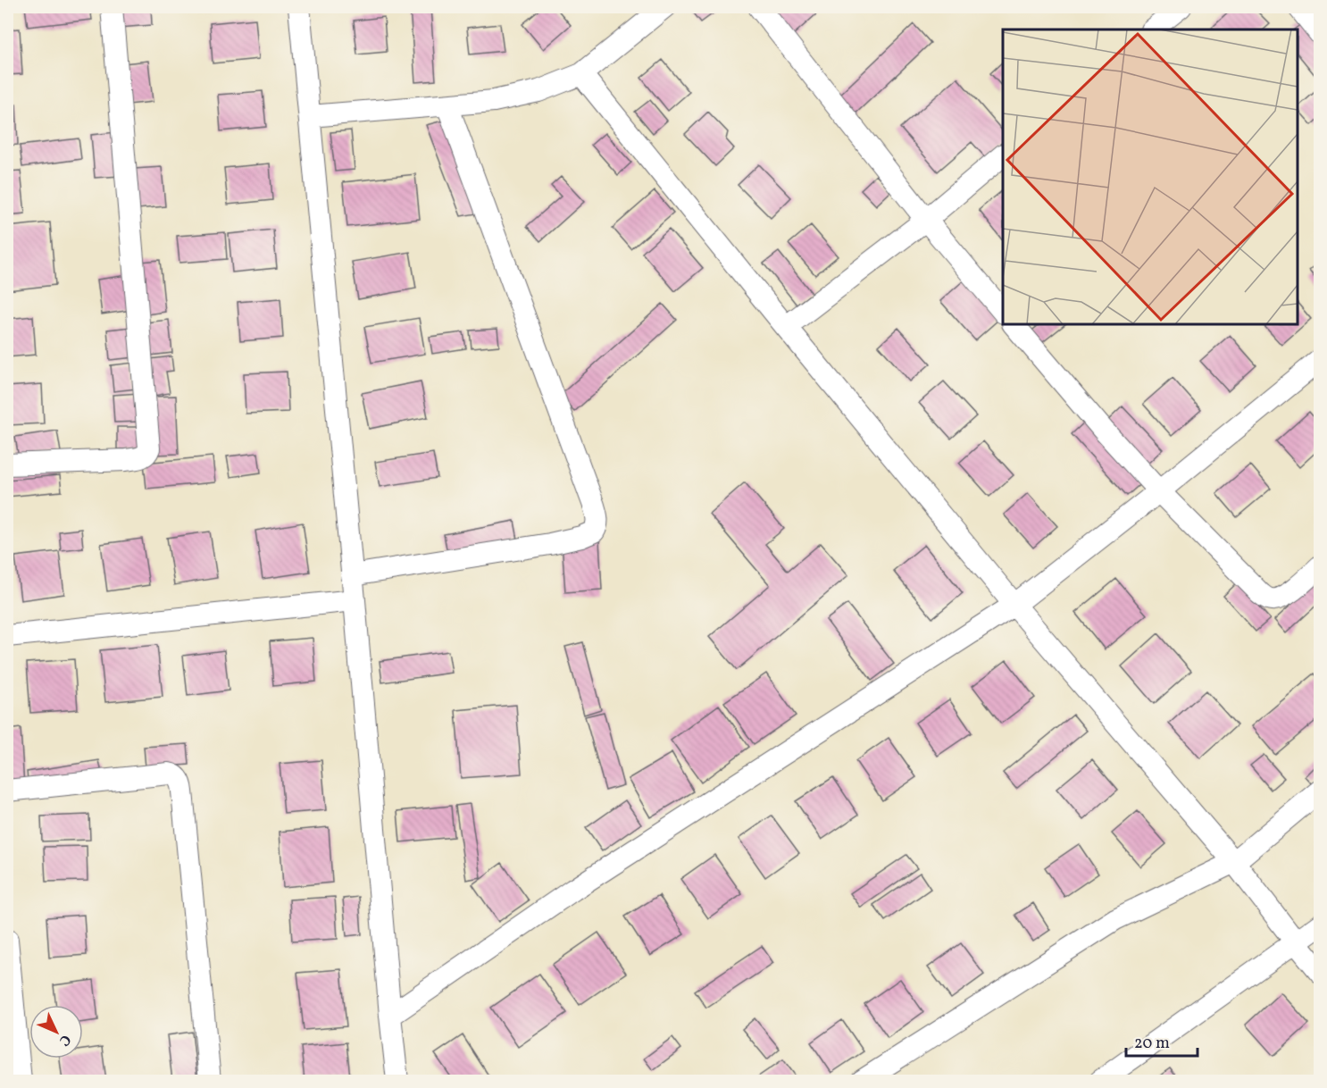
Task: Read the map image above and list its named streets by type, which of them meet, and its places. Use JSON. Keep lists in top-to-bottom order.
{
  "scale_bar": "20 m",
  "north": "bottom right"
}
